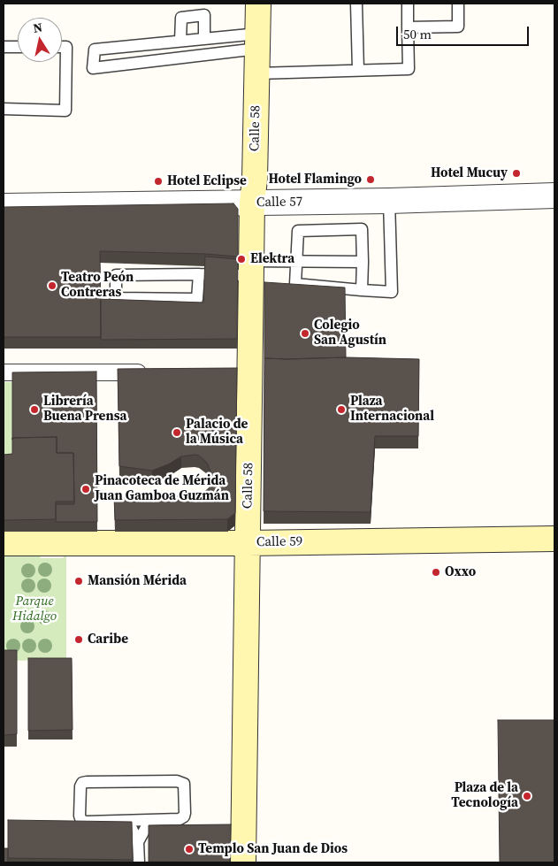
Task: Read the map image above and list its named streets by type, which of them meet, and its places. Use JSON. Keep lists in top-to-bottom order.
{
  "streets": {
    "main road": ["Calle 58", "Calle 59"],
    "street": ["Calle 57"]
  },
  "crossings": [
    ["Calle 58", "Calle 57"],
    ["Calle 58", "Calle 59"]
  ],
  "parks": ["Parque Hidalgo"],
  "places": [
    "Hotel Mucuy",
    "Hotel Flamingo",
    "Hotel Eclipse",
    "Elektra",
    "Teatro Peón Contreras",
    "Colegio San Agustín",
    "Librería Buena Prensa",
    "Plaza Internacional",
    "Palacio de la Música",
    "Pinacoteca de Mérida Juan Gamboa Guzmán",
    "Oxxo",
    "Mansión Mérida",
    "Caribe",
    "Plaza de la Tecnología",
    "Templo San Juan de Dios"
  ],
  "scale_bar": "50 m",
  "north": "top"
}
